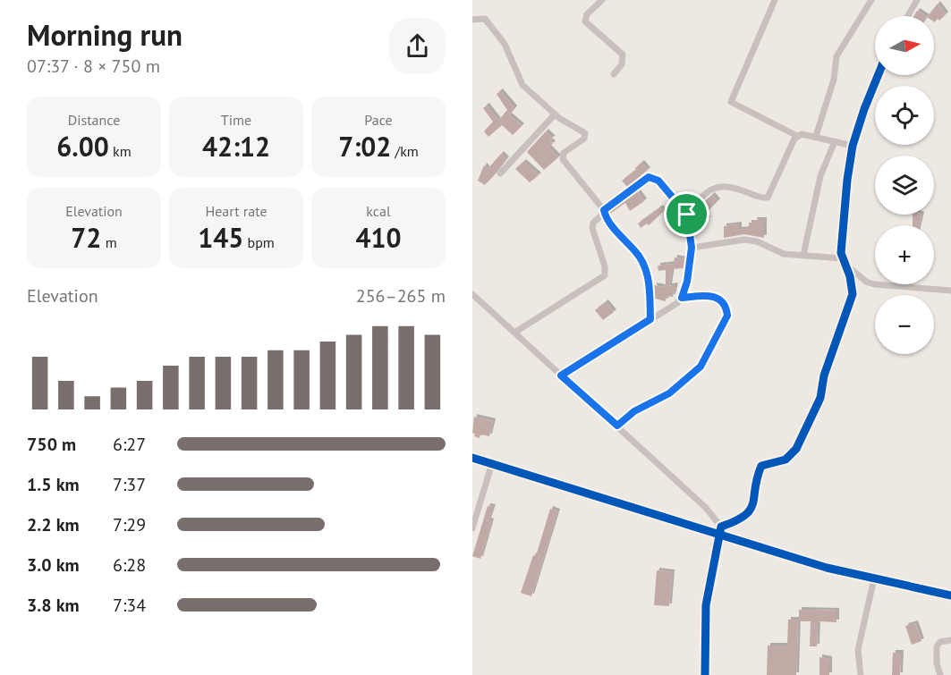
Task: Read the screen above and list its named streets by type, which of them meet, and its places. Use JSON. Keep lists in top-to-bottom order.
{
  "north": "right",
  "page": {
    "heading": ["Morning run", "07:37 · 8 × 750 m"],
    "map_buttons": ["+", "−"],
    "stats": [
      ["Distance", "6.00 km"],
      ["Time", "42:12"],
      ["Pace", "7:02 /km"],
      ["Elevation", "72 m"],
      ["Heart rate", "145 bpm"],
      ["kcal", "410"]
    ],
    "chart": ["Elevation", "256–265 m"],
    "list": [
      {
        "name": "750 m",
        "note": "6:27"
      },
      {
        "name": "1.5 km",
        "note": "7:37"
      },
      {
        "name": "2.2 km",
        "note": "7:29"
      },
      {
        "name": "3.0 km",
        "note": "6:28"
      },
      {
        "name": "3.8 km",
        "note": "7:34"
      }
    ]
  }
}
